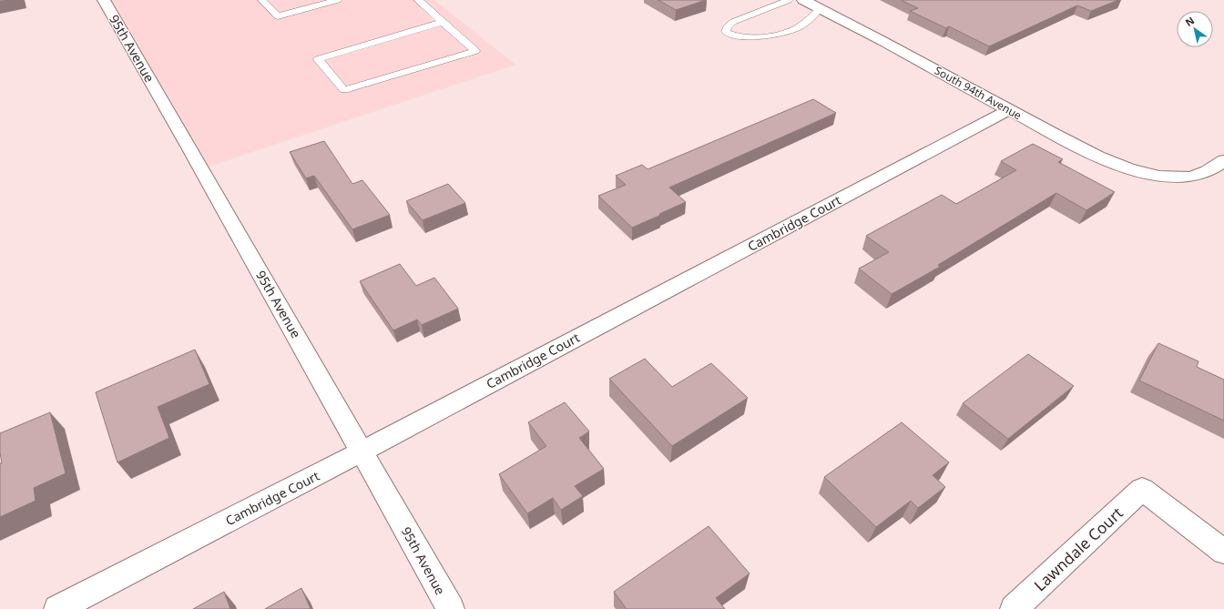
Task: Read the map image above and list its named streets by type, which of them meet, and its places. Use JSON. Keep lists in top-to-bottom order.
{
  "streets": {
    "street": [
      "95th Avenue",
      "South 94th Avenue",
      "Cambridge Court",
      "Lawndale Court"
    ]
  },
  "crossings": [
    ["95th Avenue", "Cambridge Court"],
    ["South 94th Avenue", "Cambridge Court"]
  ],
  "north": "top left"
}
